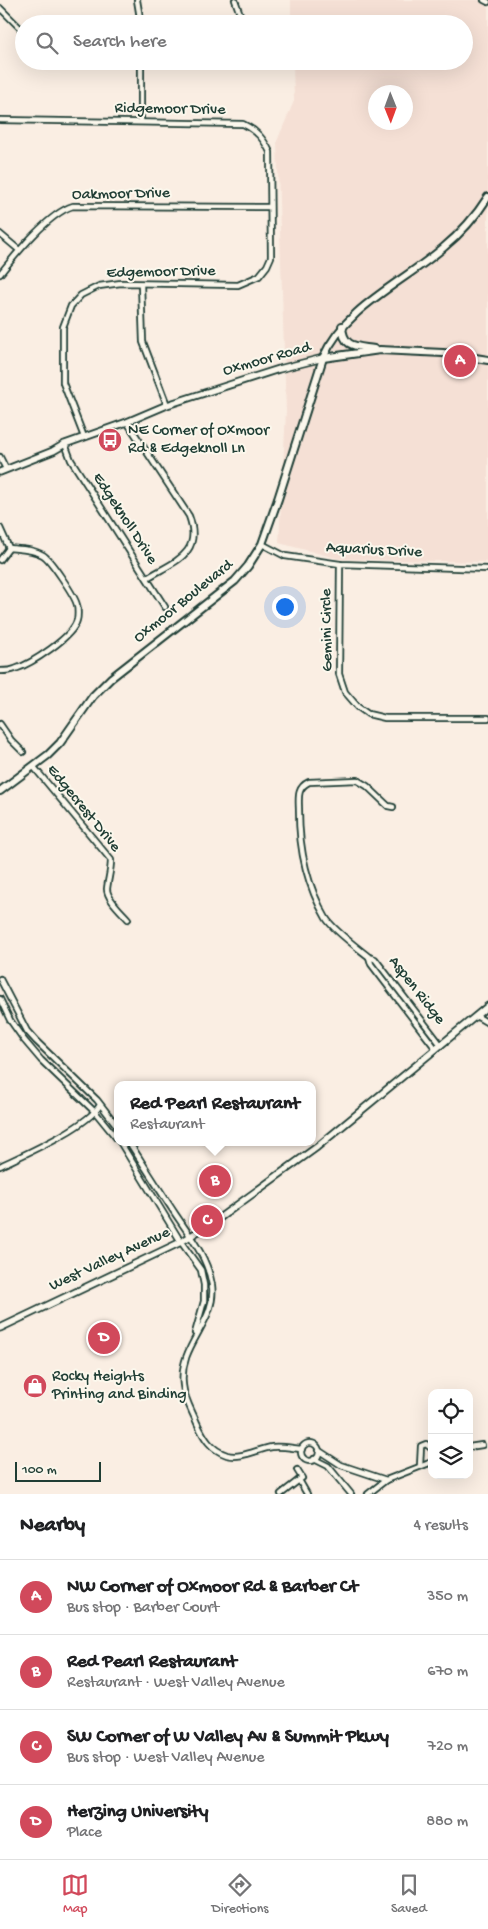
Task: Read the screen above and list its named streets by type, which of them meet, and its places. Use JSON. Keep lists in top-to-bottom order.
{
  "streets": {
    "main road": ["Oxmoor Road", "Oxmoor Boulevard"],
    "street": [
      "Ridgemoor Drive",
      "Oakmoor Drive",
      "Edgemoor Drive",
      "Edgeknoll Drive",
      "Aquarius Drive",
      "Gemini Circle",
      "Edgecrest Drive",
      "Aspen Ridge",
      "West Valley Avenue"
    ]
  },
  "crossings": [
    ["Ridgemoor Drive", "Oakmoor Drive"],
    ["Ridgemoor Drive", "Edgemoor Drive"],
    ["Oakmoor Drive", "Edgemoor Drive"],
    ["Edgemoor Drive", "Oxmoor Road"],
    ["Oxmoor Road", "Edgeknoll Drive"],
    ["Oxmoor Road", "Oxmoor Boulevard"],
    ["Aquarius Drive", "Oxmoor Boulevard"],
    ["Aquarius Drive", "Gemini Circle"],
    ["Oxmoor Boulevard", "Edgecrest Drive"],
    ["Aspen Ridge", "West Valley Avenue"]
  ],
  "places": {
    "bus stop": ["NE Corner of Oxmoor Rd & Edgeknoll Ln"],
    "shop": ["Rocky Heights Printing and Binding"]
  },
  "scale_bar": "100 m",
  "north": "bottom",
  "page": {
    "search": "Search here",
    "pins": [
      "A",
      "B",
      "C",
      "D"
    ],
    "popup": ["Red Pearl Restaurant", "Restaurant"],
    "scale": "100 m",
    "heading": ["Nearby", "4 results"],
    "list": [
      {
        "mark": "A",
        "name": "NW Corner of Oxmoor Rd & Barber Ct",
        "note": "Bus stop · Barber Court",
        "value": "350 m"
      },
      {
        "mark": "B",
        "name": "Red Pearl Restaurant",
        "note": "Restaurant · West Valley Avenue",
        "value": "670 m"
      },
      {
        "mark": "C",
        "name": "SW Corner of W Valley Av & Summit Pkwy",
        "note": "Bus stop · West Valley Avenue",
        "value": "720 m"
      },
      {
        "mark": "D",
        "name": "Herzing University",
        "note": "Place",
        "value": "880 m"
      }
    ],
    "nav": ["Map", "Directions", "Saved"]
  }
}
